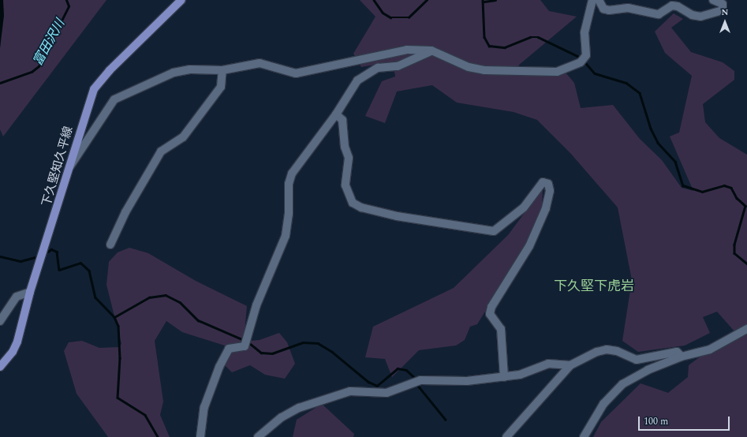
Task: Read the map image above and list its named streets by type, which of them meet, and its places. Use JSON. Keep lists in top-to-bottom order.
{
  "streets": {
    "main road": ["下久堅知久平線"]
  },
  "districts": ["下久堅下虎岩"],
  "water": ["富田沢川"],
  "scale_bar": "100 m",
  "north": "top"
}
